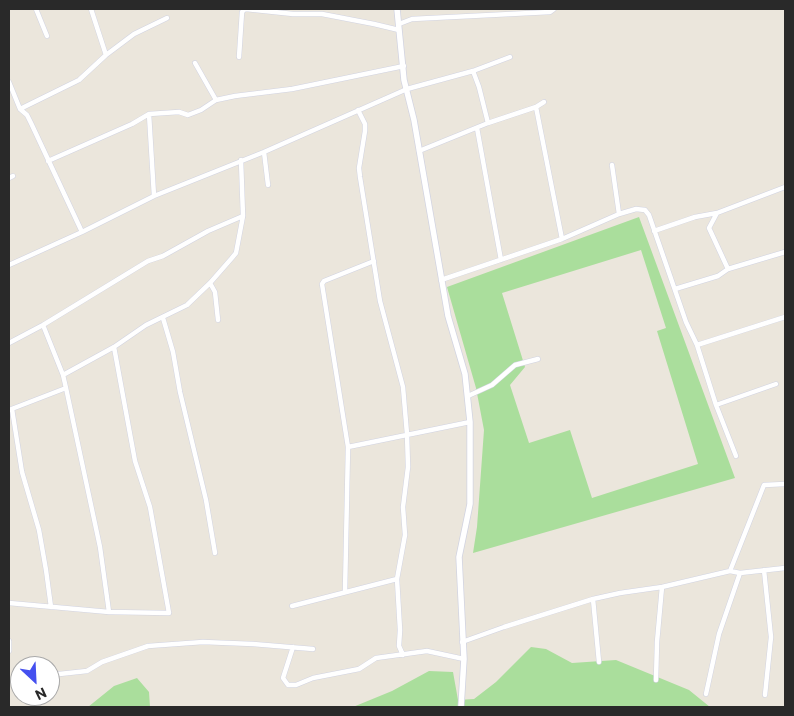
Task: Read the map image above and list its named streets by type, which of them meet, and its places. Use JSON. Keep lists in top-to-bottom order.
{
  "north": "bottom right"
}
